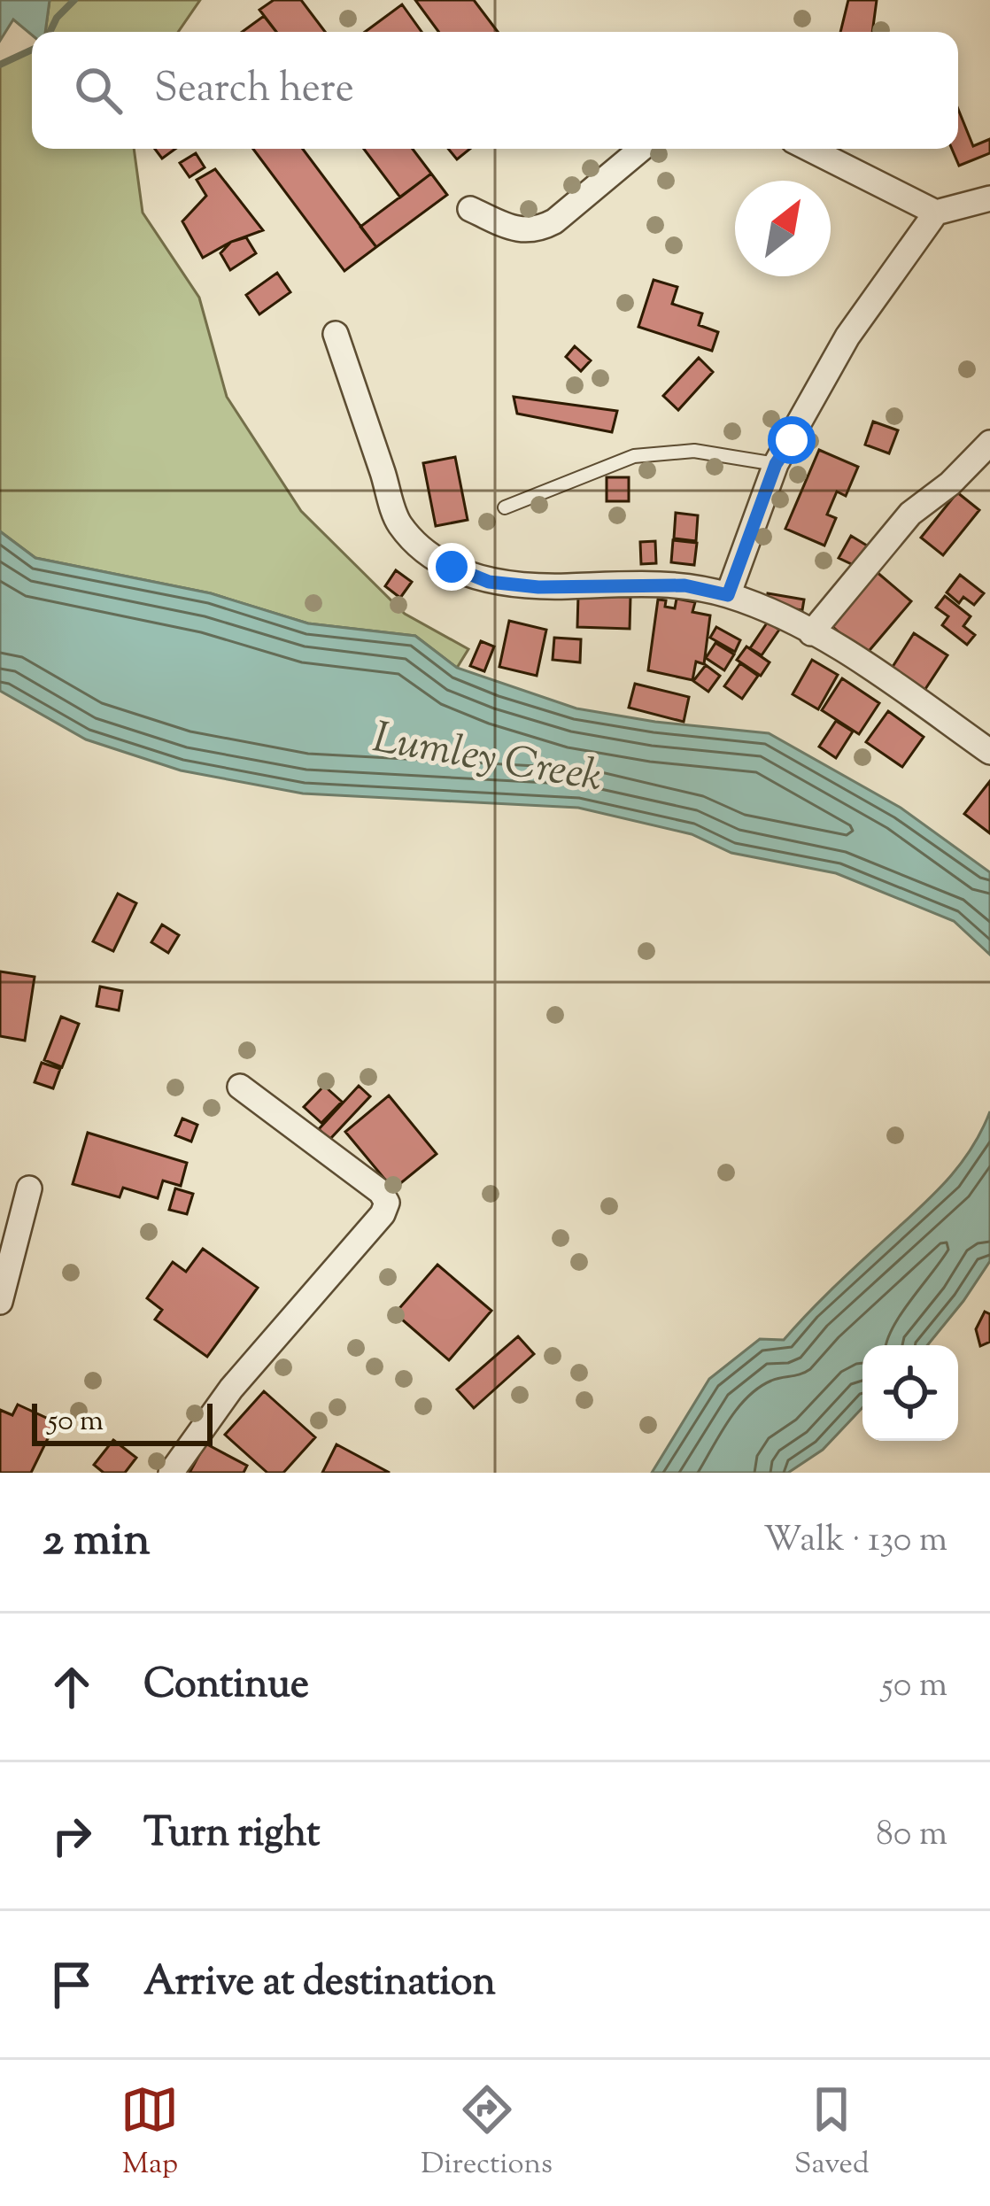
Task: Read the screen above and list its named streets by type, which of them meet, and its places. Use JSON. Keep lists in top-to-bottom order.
{
  "water": ["Lumley Creek"],
  "scale_bar": "50 m",
  "north": "top right",
  "page": {
    "search": "Search here",
    "scale": "50 m",
    "heading": ["2 min", "Walk · 130 m"],
    "list": [
      ["Continue", "50 m"],
      ["Turn right", "80 m"],
      "Arrive at destination"
    ],
    "nav": ["Map", "Directions", "Saved"]
  }
}
